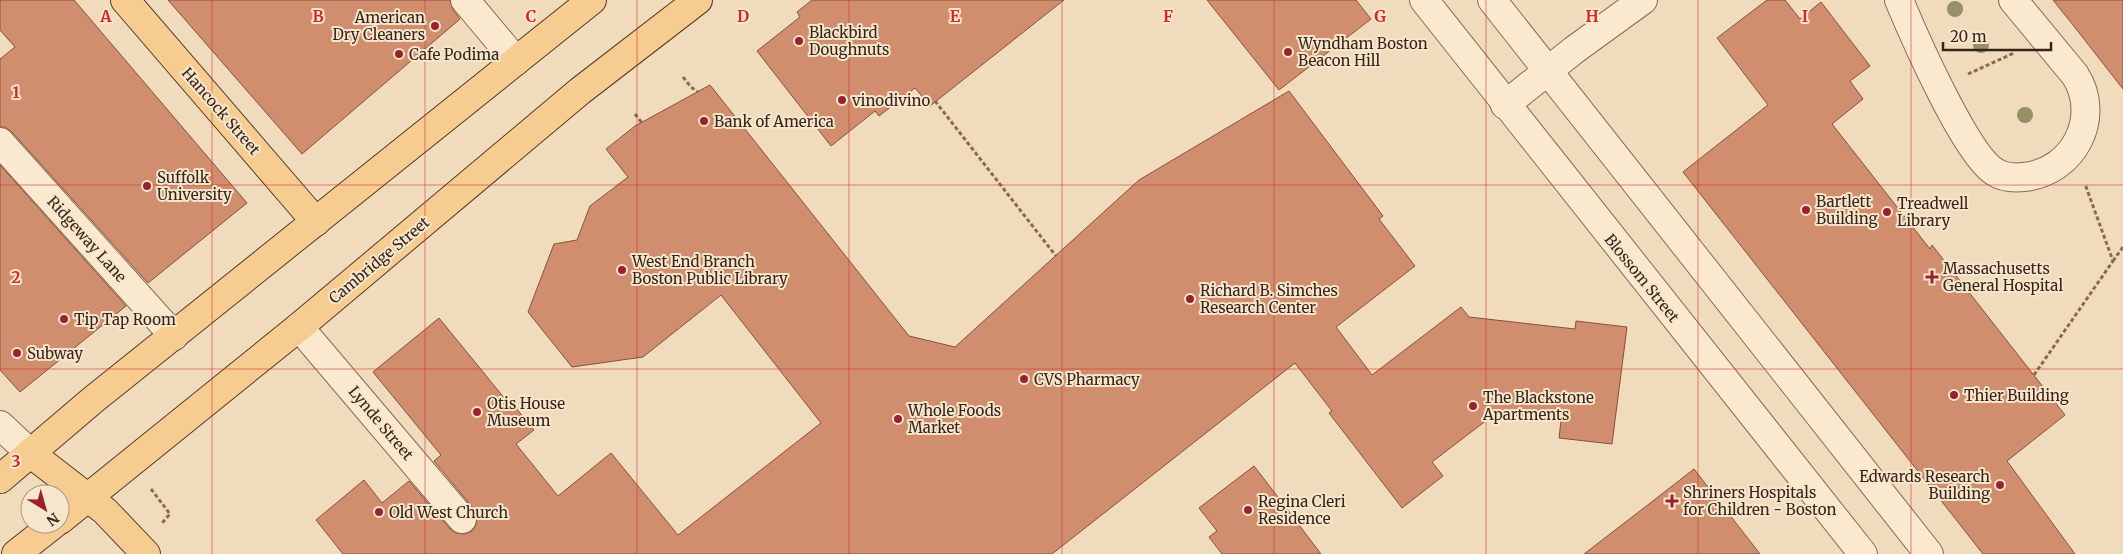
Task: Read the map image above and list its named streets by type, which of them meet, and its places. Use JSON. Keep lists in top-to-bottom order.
{
  "streets": {
    "main road": ["Hancock Street", "Cambridge Street"],
    "street": ["Ridgeway Lane", "Blossom Street", "Lynde Street"]
  },
  "crossings": [
    ["Cambridge Street", "Lynde Street"]
  ],
  "places": {
    "other": [
      "American Dry Cleaners",
      "Blackbird Doughnuts",
      "Wyndham Boston Beacon Hill",
      "Cafe Podima",
      "vinodivino",
      "Bank of America",
      "Suffolk University",
      "Bartlett Building",
      "Treadwell Library",
      "West End Branch Boston Public Library",
      "Richard B. Simches Research Center",
      "Tip Tap Room",
      "Subway",
      "CVS Pharmacy",
      "Thier Building",
      "The Blackstone Apartments",
      "Otis House Museum",
      "Whole Foods Market",
      "Edwards Research Building",
      "Regina Cleri Residence",
      "Old West Church"
    ],
    "health": ["Massachusetts General Hospital", "Shriners Hospitals for Children - Boston"]
  },
  "scale_bar": "20 m",
  "north": "bottom right",
  "grid": {
    "columns": [
      "A",
      "B",
      "C",
      "D",
      "E",
      "F",
      "G",
      "H",
      "I"
    ],
    "rows": ["1", "2", "3"]
  }
}
